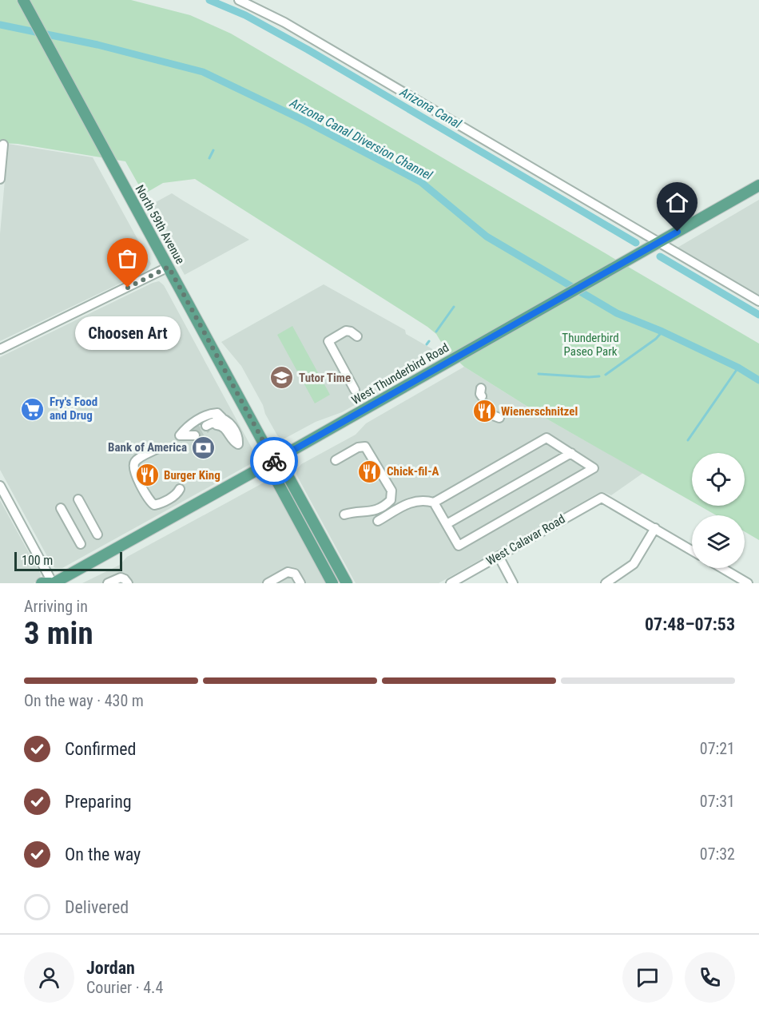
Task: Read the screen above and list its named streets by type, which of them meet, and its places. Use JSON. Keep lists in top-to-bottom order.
{
  "streets": {
    "main road": ["North 59th Avenue", "West Thunderbird Road"],
    "street": ["West Calavar Road"]
  },
  "crossings": [
    ["North 59th Avenue", "West Thunderbird Road"]
  ],
  "water": ["Arizona Canal", "Arizona Canal Diversion Channel"],
  "parks": ["Thunderbird Paseo Park"],
  "places": {
    "other": ["Choosen Art"],
    "school or university": ["Tutor Time"],
    "supermarket": ["Fry's Food and Drug"],
    "restaurant": ["Wienerschnitzel", "Chick-fil-A", "Burger King"],
    "bank": ["Bank of America"]
  },
  "scale_bar": "100 m",
  "page": {
    "bubble": "Choosen Art",
    "scale": "100 m",
    "heading": ["3 min", "Arriving in", "07:48–07:53"],
    "panel": ["Jordan", "Courier · 4.4"],
    "bar": "On the way · 430 m",
    "list": [
      ["Confirmed", "07:21"],
      ["Preparing", "07:31"],
      ["On the way", "07:32"],
      "Delivered"
    ]
  }
}
